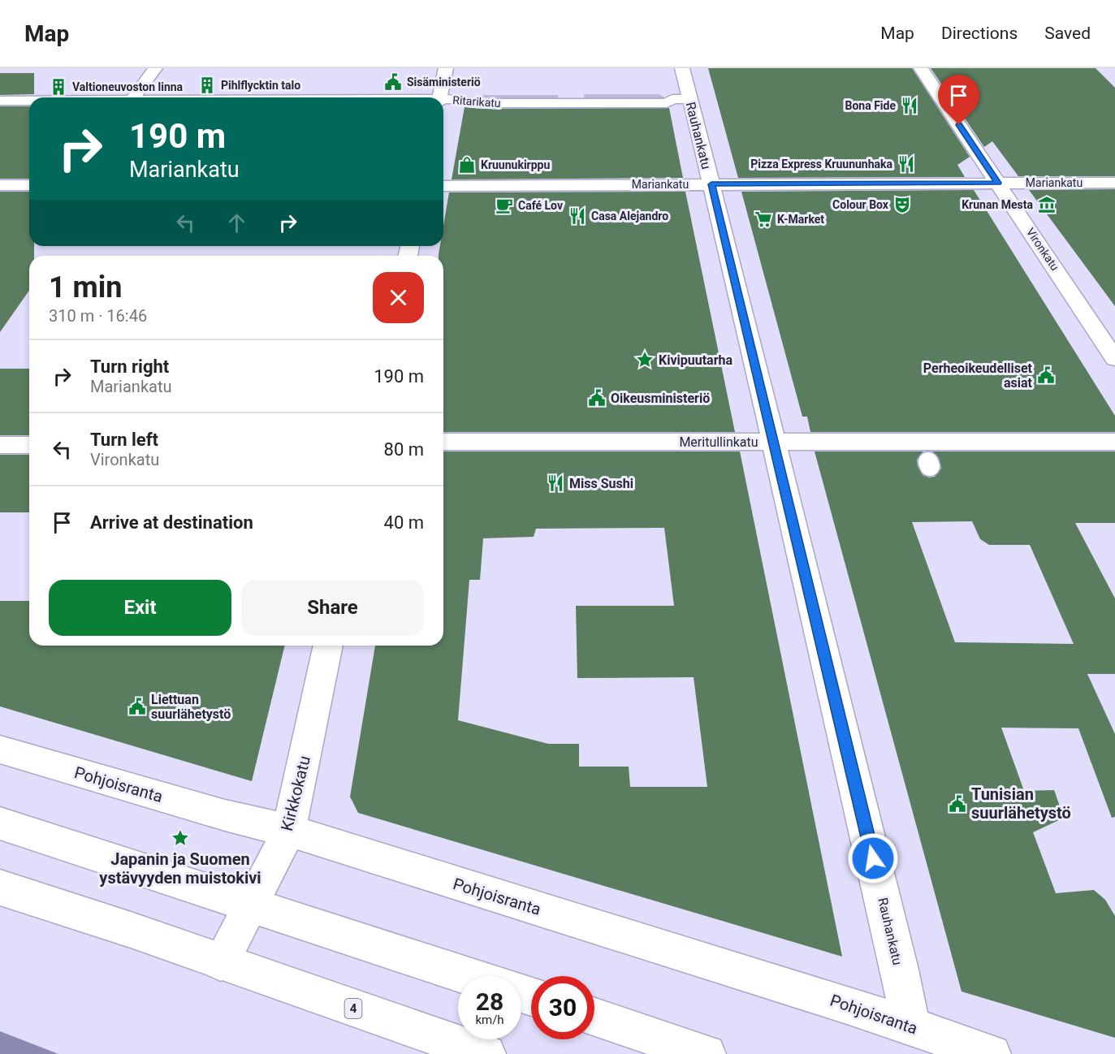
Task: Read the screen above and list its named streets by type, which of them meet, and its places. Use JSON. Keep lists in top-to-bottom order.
{
  "streets": {
    "street": [
      "Ritarikatu",
      "Rauhankatu",
      "Mariankatu",
      "Vironkatu",
      "Meritullinkatu",
      "Pohjoisranta",
      "Kirkkokatu",
      "4"
    ]
  },
  "crossings": [
    ["Ritarikatu", "Rauhankatu"],
    ["Rauhankatu", "Mariankatu"],
    ["Rauhankatu", "Meritullinkatu"],
    ["Rauhankatu", "Pohjoisranta"],
    ["Mariankatu", "Vironkatu"],
    ["Pohjoisranta", "Kirkkokatu"],
    ["Kirkkokatu", "4"]
  ],
  "places": {
    "public building": [
      "Sisäministeriö",
      "Perheoikeudelliset asiat",
      "Oikeusministeriö",
      "Liettuan suurlähetystö",
      "Tunisian suurlähetystö"
    ],
    "building": ["Pihlflycktin talo", "Valtioneuvoston linna"],
    "restaurant": [
      "Bona Fide",
      "Pizza Express Kruununhaka",
      "Casa Alejandro",
      "Miss Sushi"
    ],
    "shop": ["Kruunukirppu"],
    "theatre": ["Colour Box"],
    "museum": ["Krunan Mesta"],
    "cafe": ["Café Lov"],
    "supermarket": ["K-Market"],
    "place": ["Kivipuutarha", "Japanin ja Suomen ystävyyden muistokivi"]
  },
  "page": {
    "header": "Map",
    "nav": ["Map", "Directions", "Saved"],
    "turn": ["190 m", "Mariankatu"],
    "heading": ["1 min", "310 m · 16:46"],
    "list": [
      {
        "name": "Turn right",
        "note": "Mariankatu",
        "value": "190 m"
      },
      {
        "name": "Turn left",
        "note": "Vironkatu",
        "value": "80 m"
      },
      {
        "name": "Arrive at destination",
        "value": "40 m"
      }
    ],
    "buttons": ["Exit", "Share"],
    "speed": "28 km/h",
    "limit": "30"
  }
}
